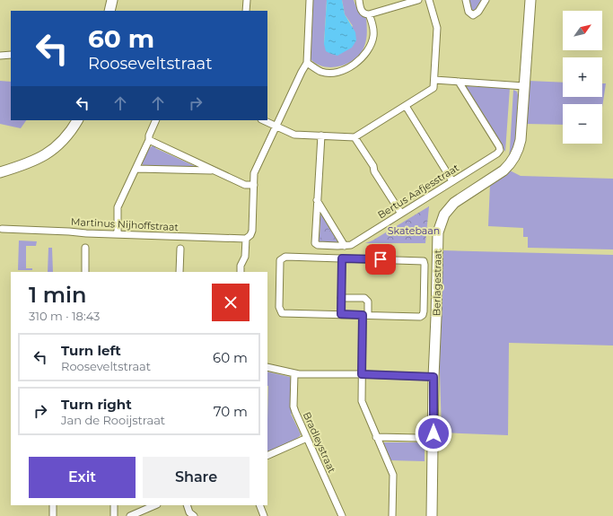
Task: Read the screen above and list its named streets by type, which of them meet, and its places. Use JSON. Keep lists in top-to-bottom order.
{
  "streets": {
    "street": [
      "Bertus Aafjesstraat",
      "Martinus Nijhoffstraat",
      "Berlagestraat",
      "Bradleystraat"
    ]
  },
  "parks": ["Skatebaan"],
  "north": "top right",
  "page": {
    "map_buttons": ["+", "−"],
    "turn": ["60 m", "Rooseveltstraat"],
    "heading": ["1 min", "310 m · 18:43"],
    "list": [
      {
        "name": "Turn left",
        "note": "Rooseveltstraat",
        "value": "60 m"
      },
      {
        "name": "Turn right",
        "note": "Jan de Rooijstraat",
        "value": "70 m"
      }
    ],
    "buttons": ["Exit", "Share"]
  }
}
